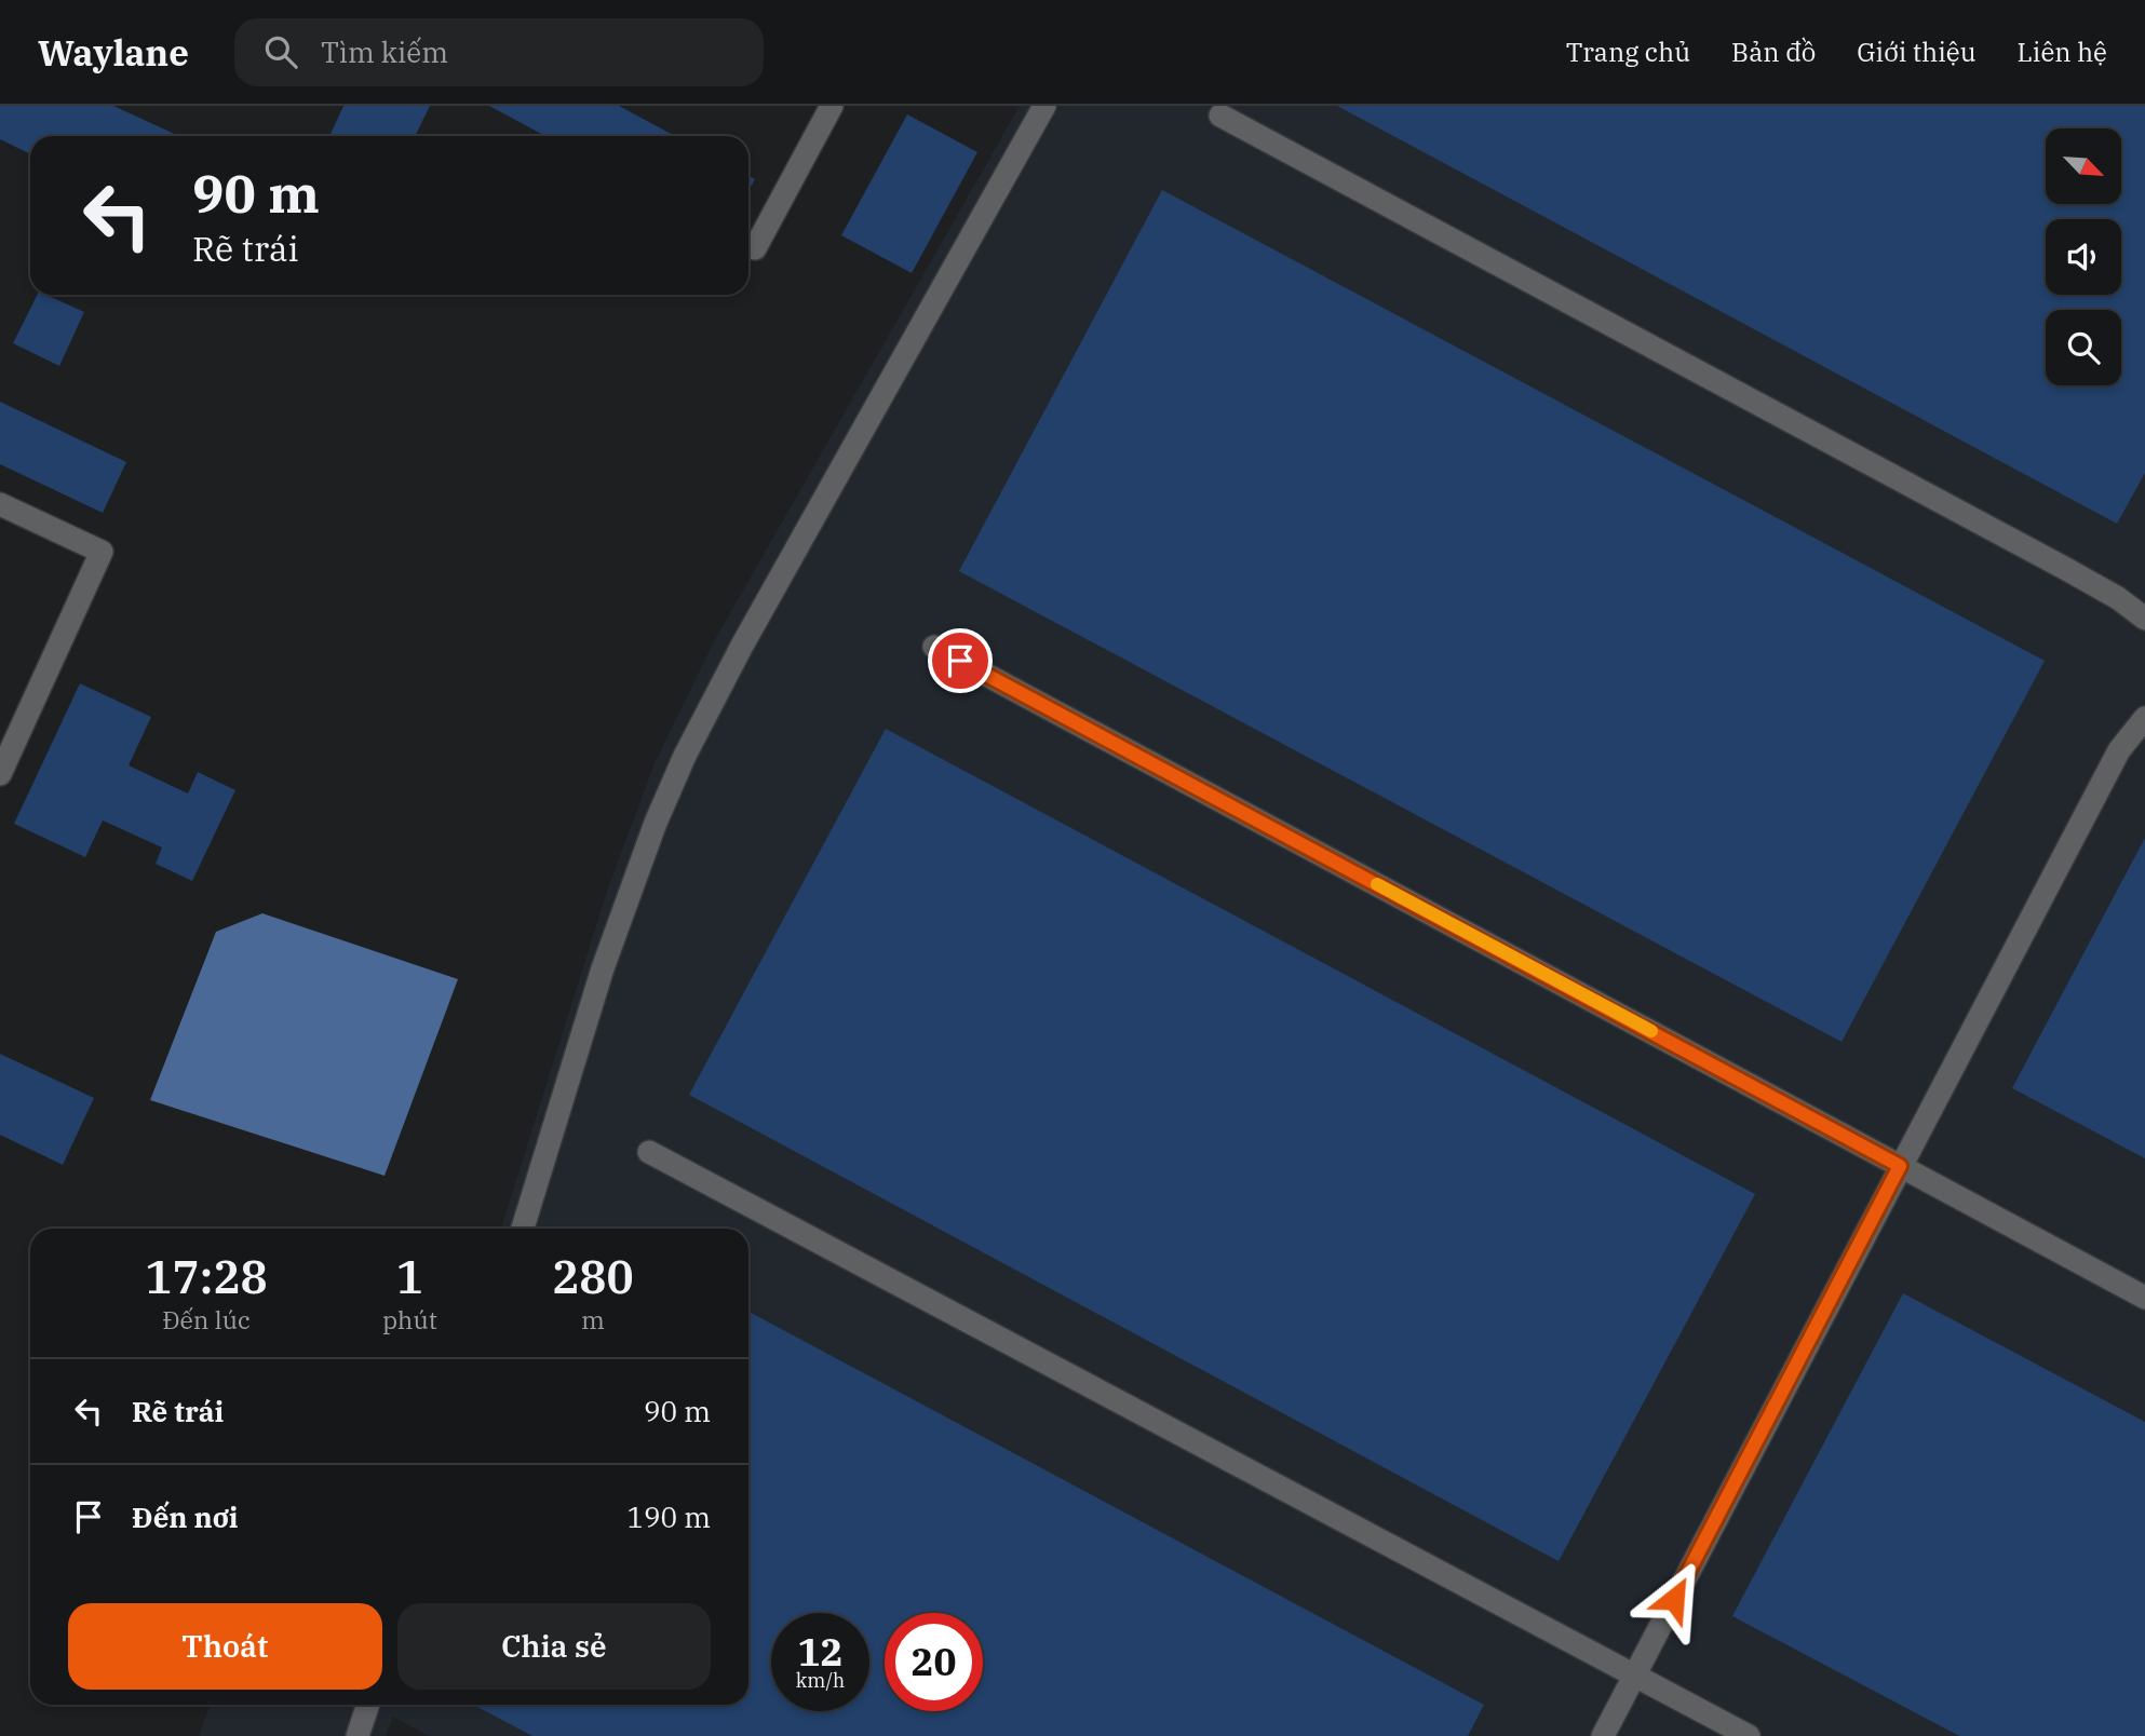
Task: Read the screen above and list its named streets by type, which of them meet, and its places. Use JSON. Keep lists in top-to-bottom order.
{
  "north": "bottom right",
  "page": {
    "header": "Waylane",
    "search": "Tìm kiếm",
    "nav": [
      "Trang chủ",
      "Bản đồ",
      "Giới thiệu",
      "Liên hệ"
    ],
    "turn": ["90 m", "Rẽ trái"],
    "eta": [
      "17:28",
      "Đến lúc",
      "1",
      "phút",
      "280",
      "m"
    ],
    "list": [
      {
        "name": "Rẽ trái",
        "value": "90 m"
      },
      {
        "name": "Đến nơi",
        "value": "190 m"
      }
    ],
    "buttons": ["Thoát", "Chia sẻ"],
    "speed": "12 km/h",
    "limit": "20"
  }
}
